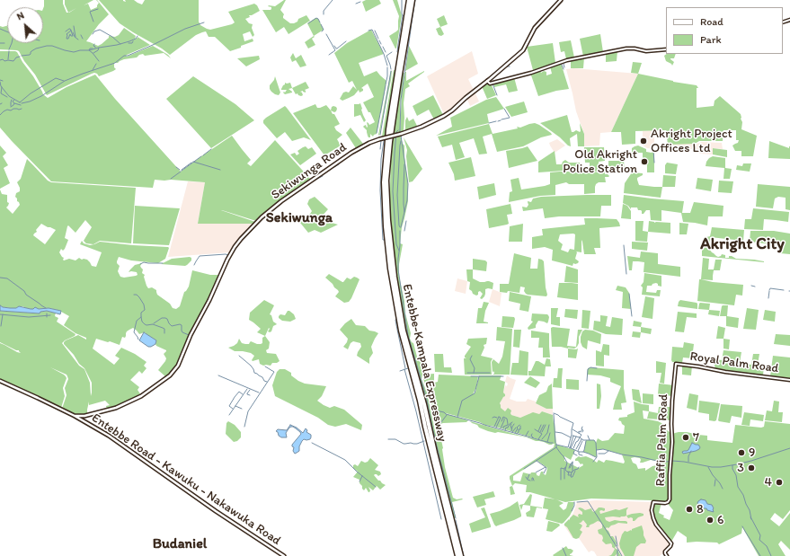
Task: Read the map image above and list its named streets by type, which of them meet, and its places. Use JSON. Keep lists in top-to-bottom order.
{
  "streets": {
    "highway": ["Entebbe-Kampala Expressway"],
    "main road": ["Sekiwunga Road", "Entebbe Road - Kawuku - Nakawuka Road"],
    "street": ["Royal Palm Road", "Raffia Palm Road"]
  },
  "crossings": [
    ["Sekiwunga Road", "Entebbe Road - Kawuku - Nakawuka Road"],
    ["Royal Palm Road", "Raffia Palm Road"]
  ],
  "districts": ["Sekiwunga", "Akright City", "Budaniel"],
  "places": [
    "Akright Project Offices Ltd",
    "Old Akright Police Station",
    "7",
    "9",
    "3",
    "4",
    "8",
    "6"
  ],
  "legend": ["Road", "Park"],
  "north": "top left"
}
